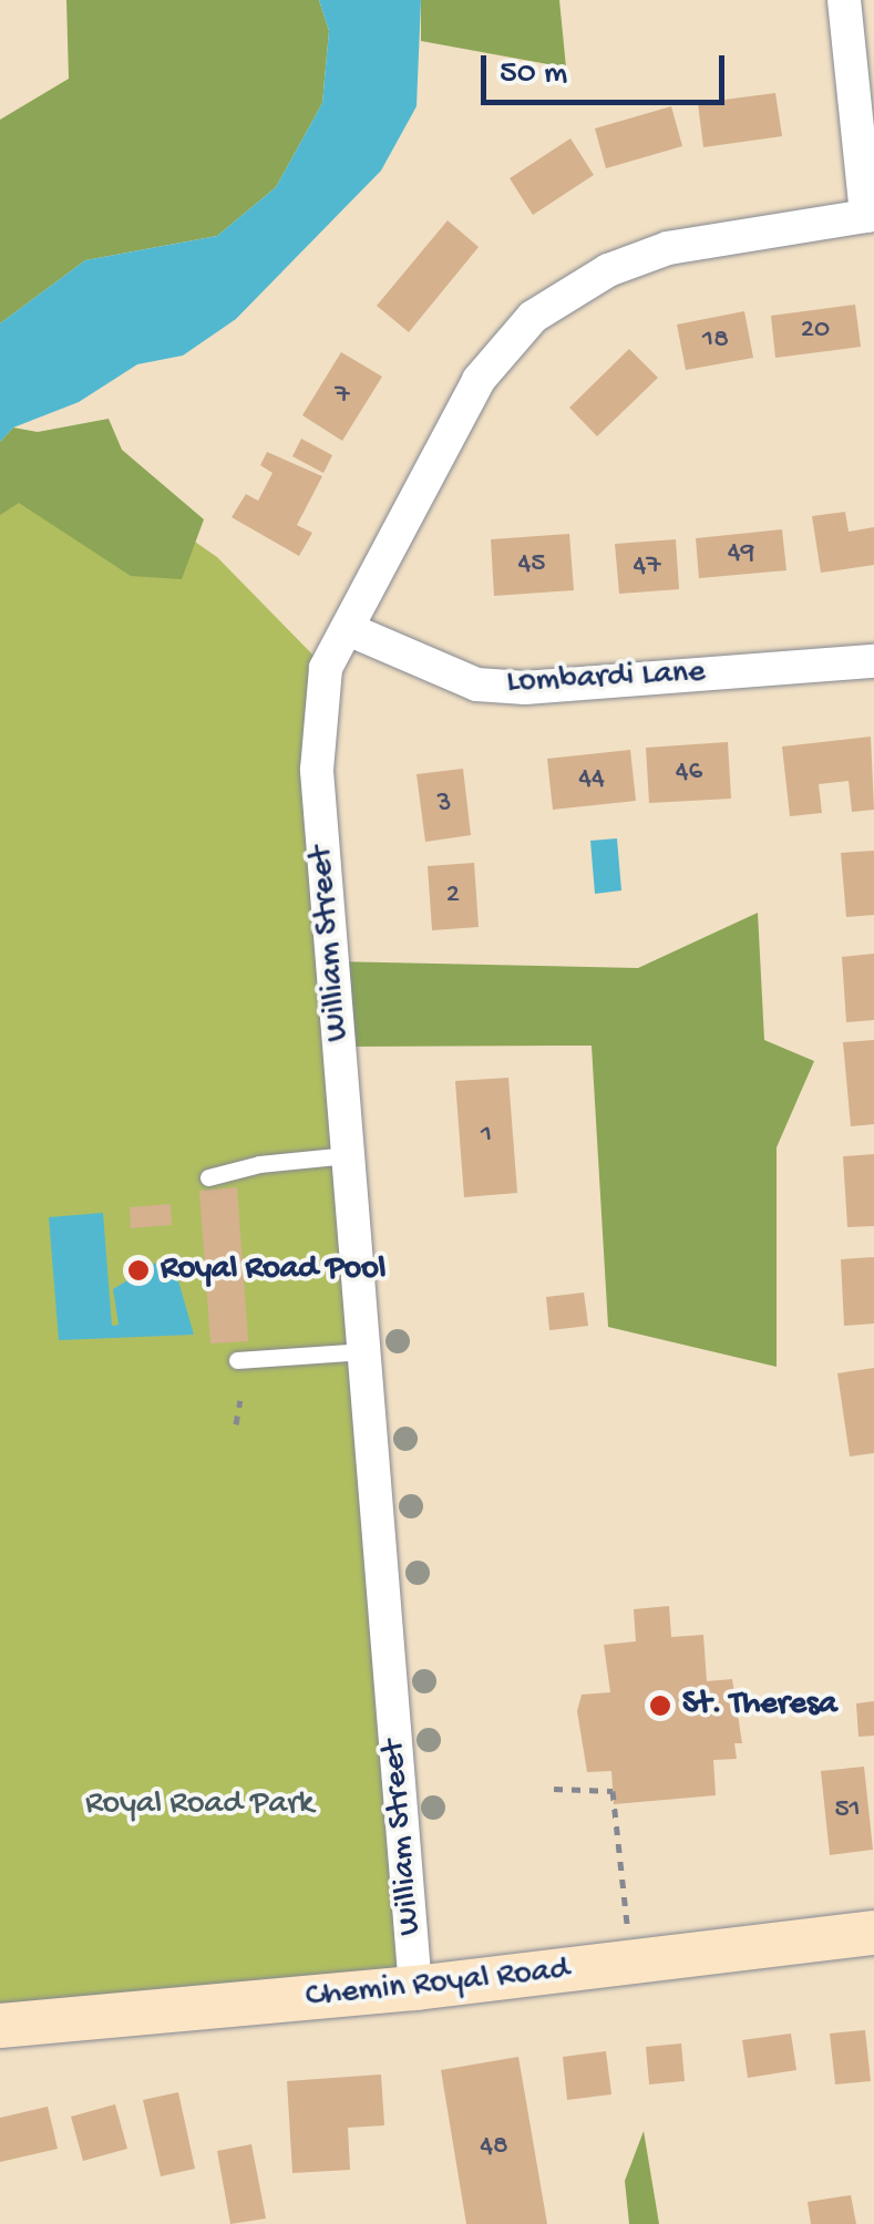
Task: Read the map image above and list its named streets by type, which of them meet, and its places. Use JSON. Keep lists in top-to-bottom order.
{
  "streets": {
    "main road": ["Chemin Royal Road"],
    "street": ["Lombardi Lane", "William Street"]
  },
  "crossings": [
    ["Lombardi Lane", "William Street"],
    ["William Street", "Chemin Royal Road"]
  ],
  "parks": ["Royal Road Park"],
  "places": ["Royal Road Pool", "St. Theresa"],
  "house_numbers": [
    "20",
    "18",
    "7",
    "49",
    "45",
    "47",
    "46",
    "44",
    "3",
    "2",
    "1",
    "51",
    "48"
  ],
  "scale_bar": "50 m"
}
